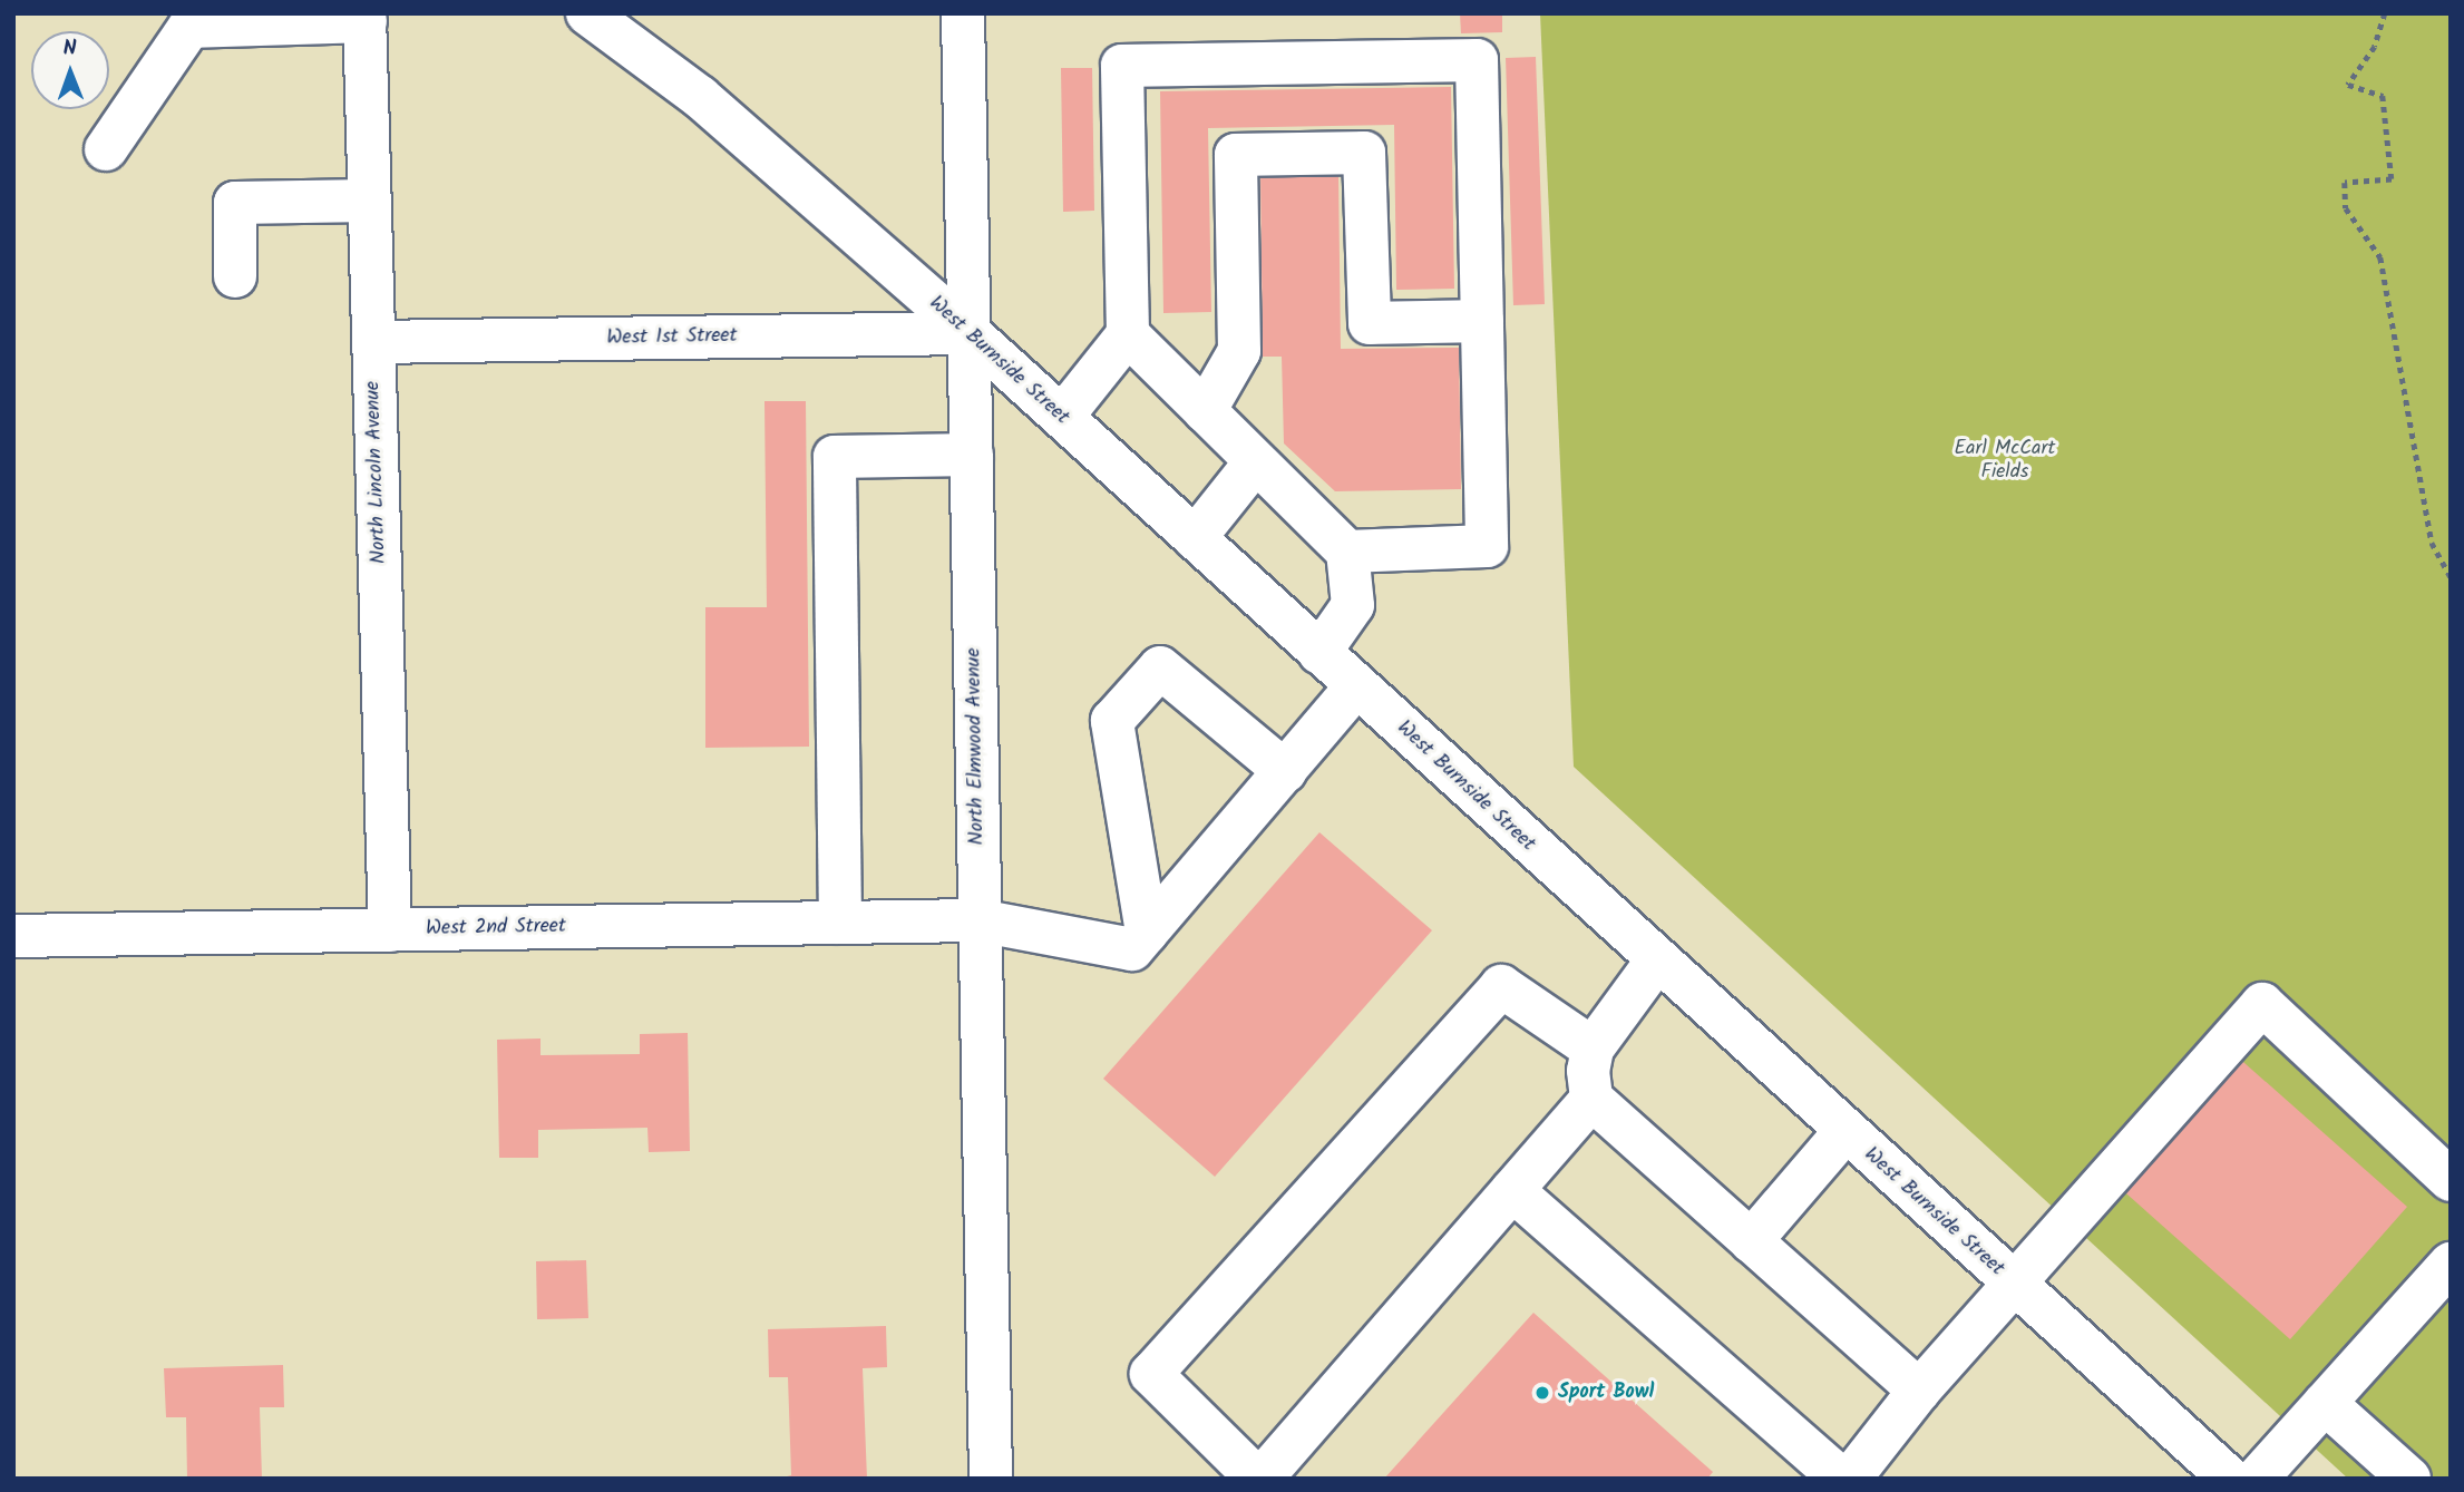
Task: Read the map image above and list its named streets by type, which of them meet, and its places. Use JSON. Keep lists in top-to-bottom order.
{
  "streets": {
    "street": [
      "West 1st Street",
      "West Burnside Street",
      "North Lincoln Avenue",
      "North Elmwood Avenue",
      "West 2nd Street"
    ]
  },
  "crossings": [
    ["West 1st Street", "West Burnside Street"],
    ["West 1st Street", "North Lincoln Avenue"],
    ["West 1st Street", "North Elmwood Avenue"],
    ["West Burnside Street", "North Elmwood Avenue"],
    ["North Lincoln Avenue", "West 2nd Street"],
    ["North Elmwood Avenue", "West 2nd Street"]
  ],
  "parks": ["Earl McCart Fields"],
  "places": ["Sport Bowl"],
  "north": "top"
}
